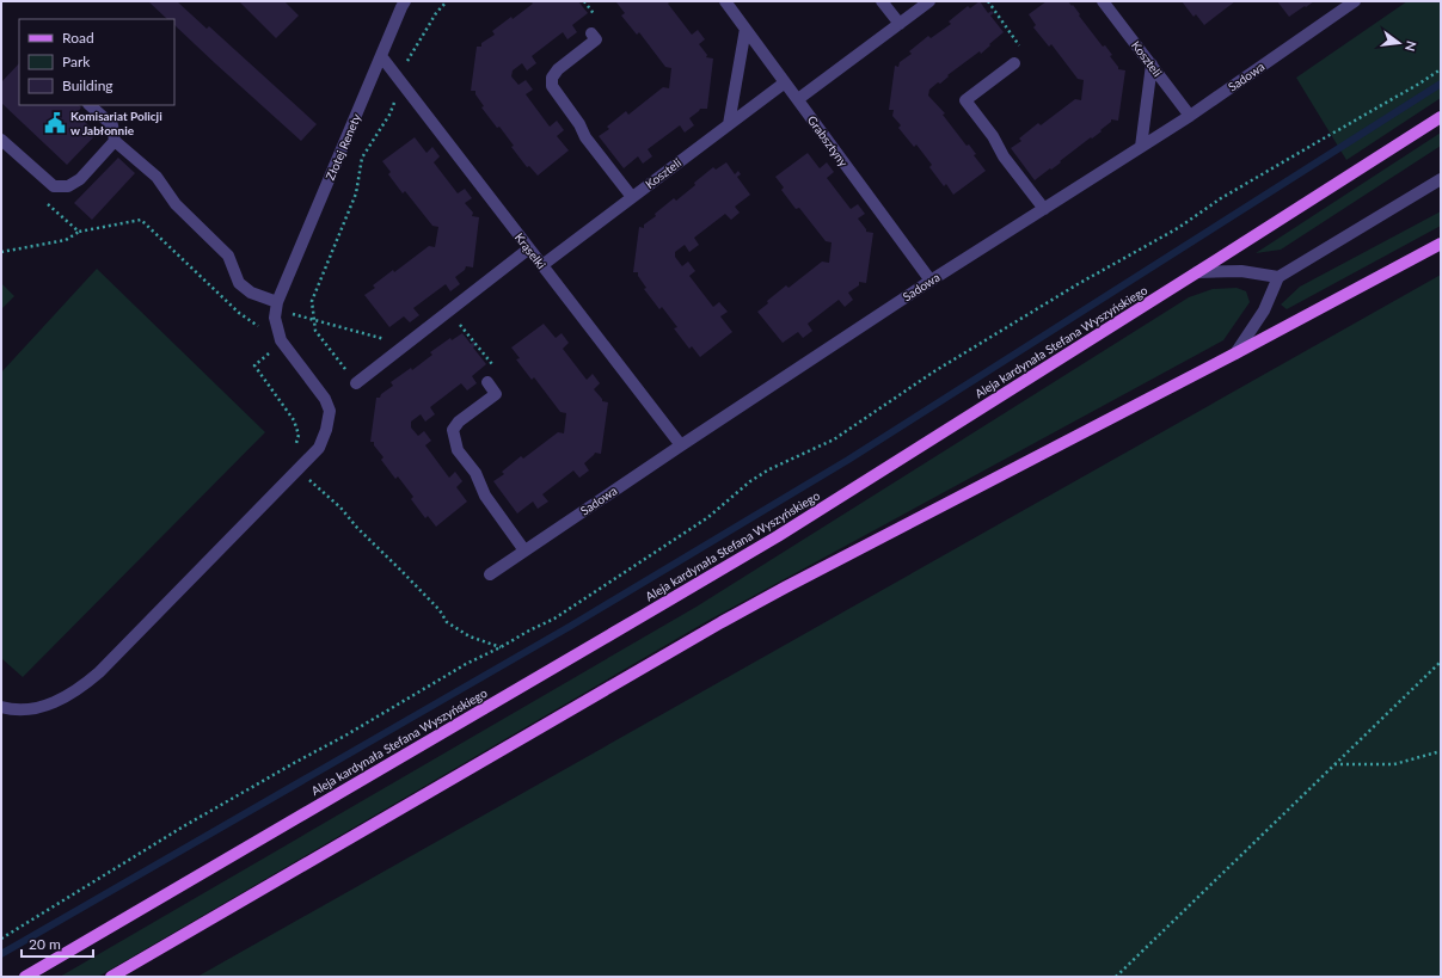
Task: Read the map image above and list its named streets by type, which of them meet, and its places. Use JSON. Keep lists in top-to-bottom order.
{
  "streets": {
    "main road": ["Aleja kardynała Stefana Wyszyńskiego"],
    "street": [
      "Koszteli",
      "Sadowa",
      "Grabsztyny",
      "Złotej Renety",
      "Krąselki"
    ]
  },
  "crossings": [
    ["Koszteli", "Sadowa"],
    ["Koszteli", "Grabsztyny"],
    ["Koszteli", "Krąselki"],
    ["Sadowa", "Grabsztyny"],
    ["Sadowa", "Krąselki"],
    ["Złotej Renety", "Krąselki"]
  ],
  "places": {
    "public building": ["Komisariat Policji w Jabłonnie"]
  },
  "legend": ["Road", "Park", "Building"],
  "scale_bar": "20 m",
  "north": "right"
}
